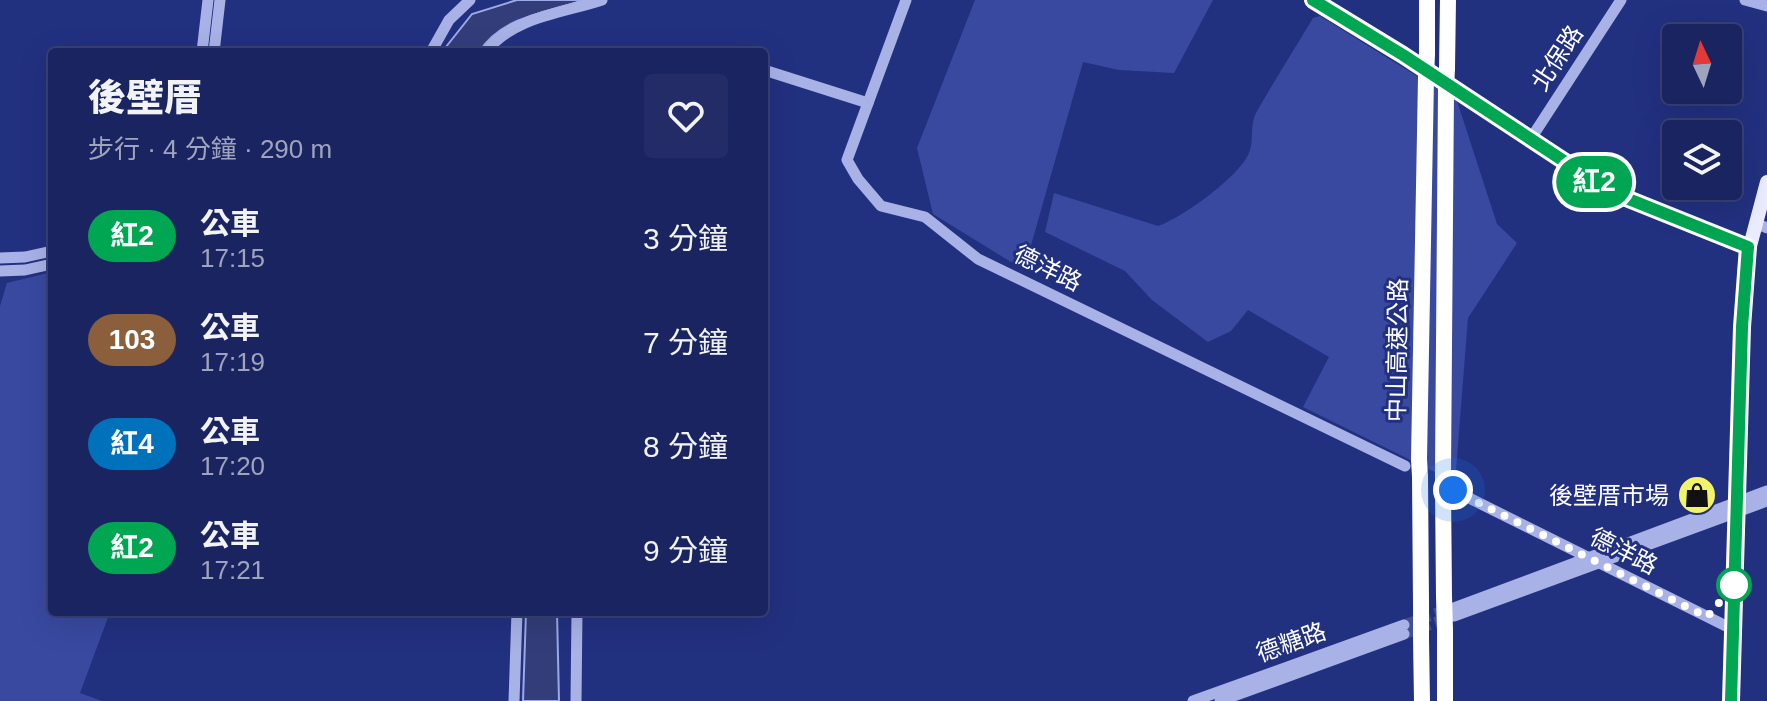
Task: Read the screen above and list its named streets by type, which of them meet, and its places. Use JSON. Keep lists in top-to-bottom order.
{
  "streets": {
    "highway": ["中山高速公路"],
    "street": ["北保路", "德洋路", "德糖路"]
  },
  "crossings": [
    ["德洋路", "中山高速公路"]
  ],
  "places": {
    "shop": ["後壁厝市場"]
  },
  "lines": ["bus line 紅2"],
  "north": "top",
  "page": {
    "on_map": "紅2",
    "heading": ["後壁厝", "步行 · 4 分鐘 · 290 m"],
    "list": [
      {
        "mark": "紅2",
        "name": "公車",
        "note": "17:15",
        "value": "3 分鐘"
      },
      {
        "mark": "103",
        "name": "公車",
        "note": "17:19",
        "value": "7 分鐘"
      },
      {
        "mark": "紅4",
        "name": "公車",
        "note": "17:20",
        "value": "8 分鐘"
      },
      {
        "mark": "紅2",
        "name": "公車",
        "note": "17:21",
        "value": "9 分鐘"
      }
    ]
  }
}
